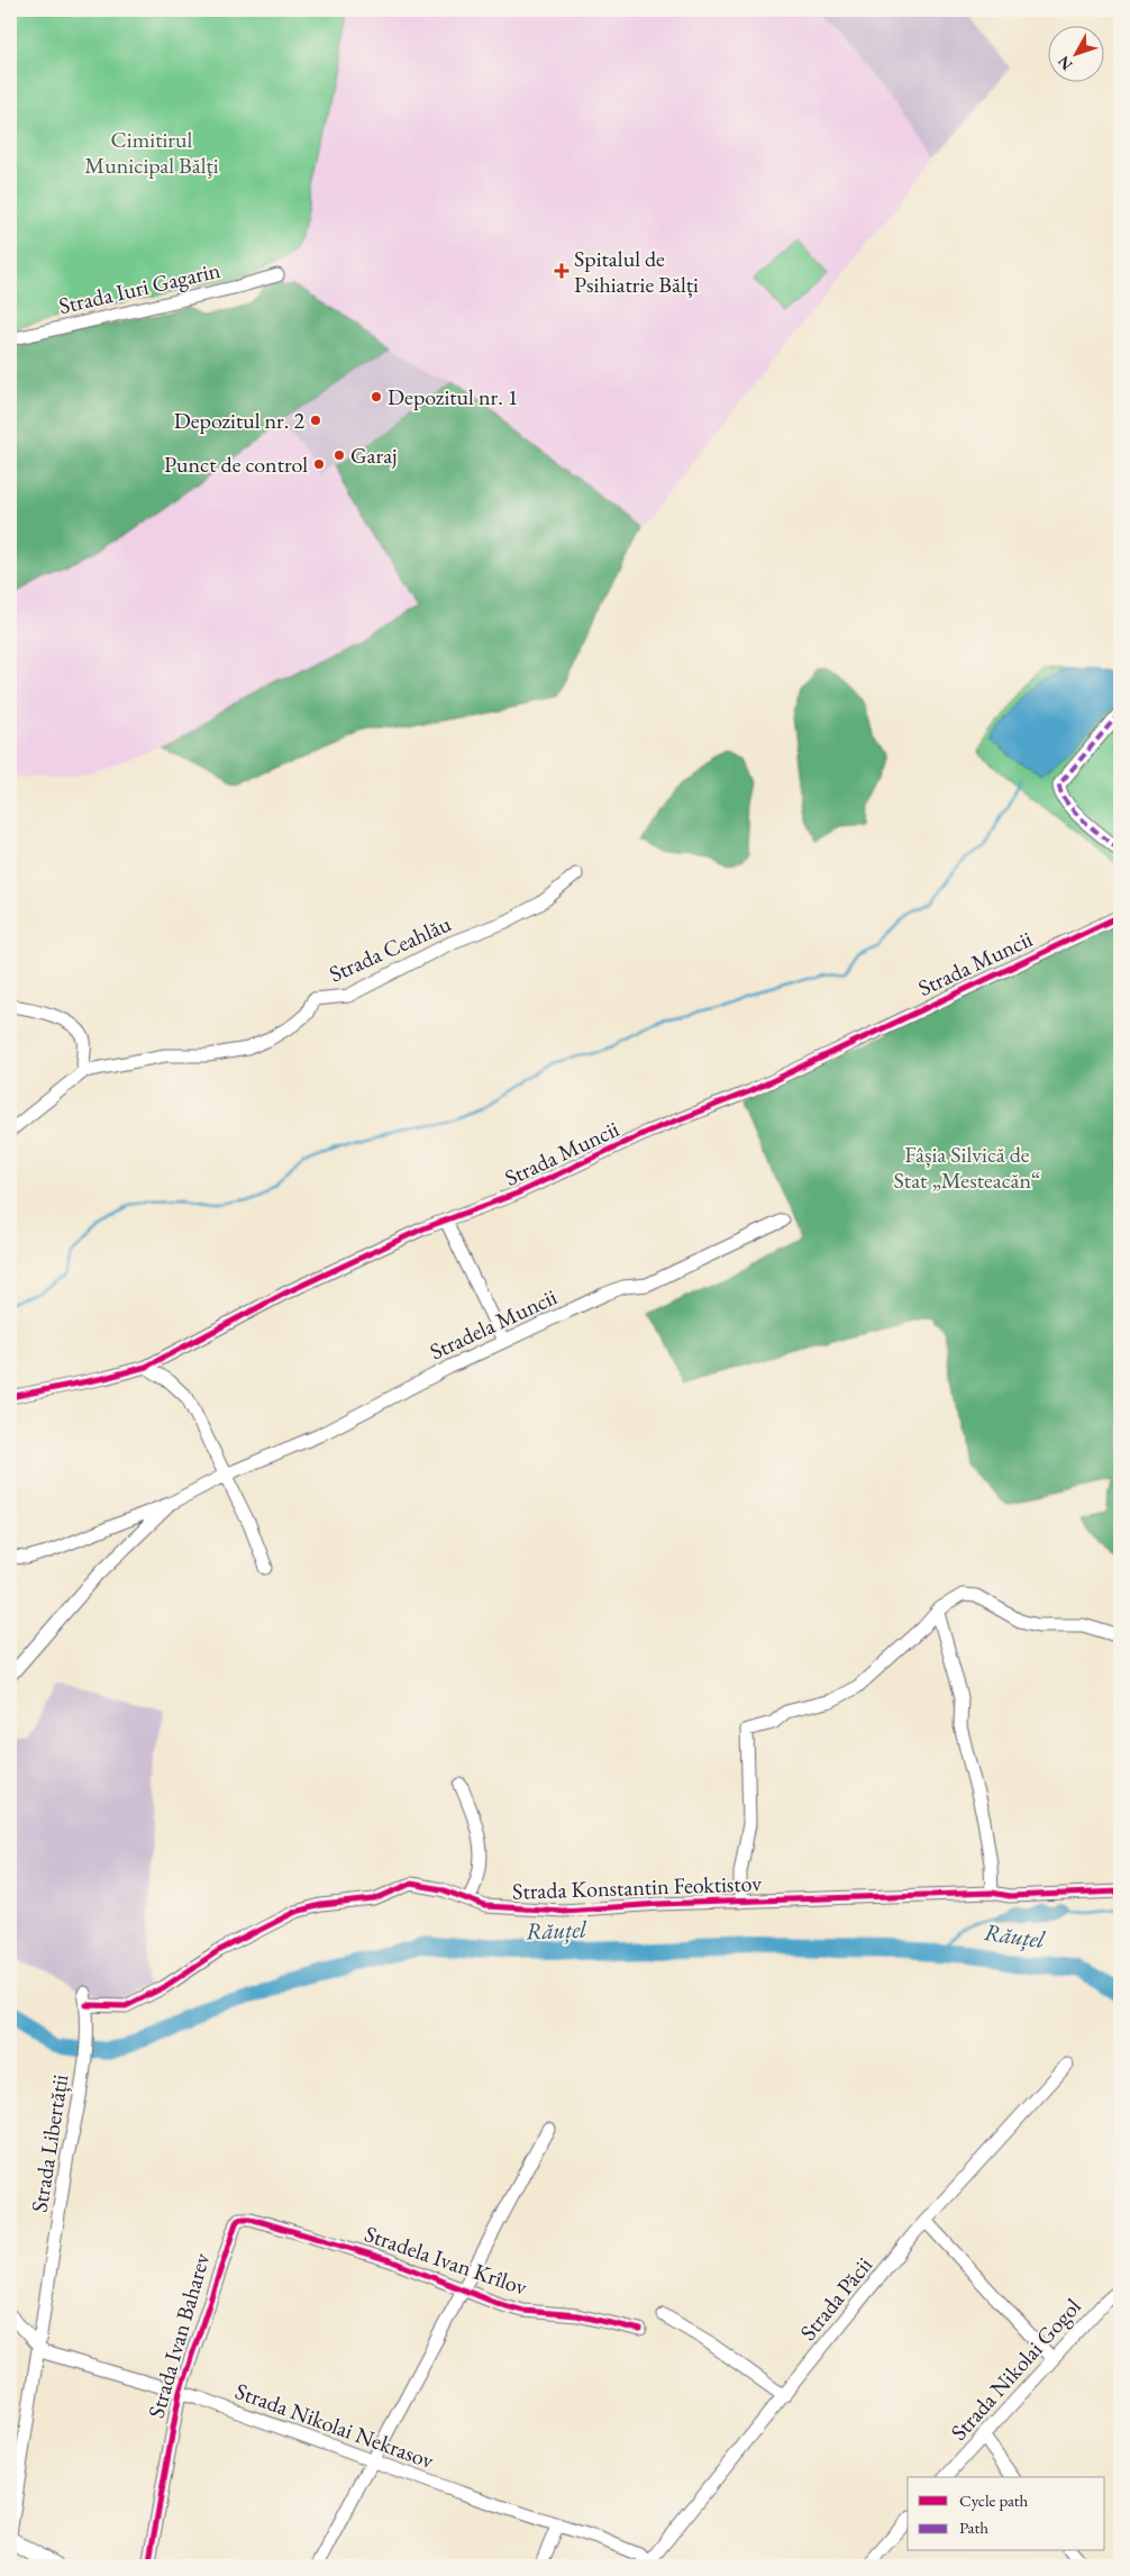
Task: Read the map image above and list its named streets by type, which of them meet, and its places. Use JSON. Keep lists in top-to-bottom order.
{
  "streets": {
    "street": [
      "Strada Iuri Gagarin",
      "Strada Ceahlău",
      "Strada Muncii",
      "Stradela Muncii",
      "Strada Konstantin Feoktistov",
      "Strada Libertății",
      "Stradela Ivan Krîlov",
      "Strada Păcii",
      "Strada Ivan Baharev",
      "Strada Nikolai Gogol",
      "Strada Nikolai Nekrasov"
    ]
  },
  "crossings": [
    ["Strada Konstantin Feoktistov", "Strada Libertății"],
    ["Strada Libertății", "Strada Nikolai Nekrasov"],
    ["Stradela Ivan Krîlov", "Strada Ivan Baharev"],
    ["Strada Păcii", "Strada Nikolai Nekrasov"],
    ["Strada Ivan Baharev", "Strada Nikolai Nekrasov"]
  ],
  "water": ["Răuțel"],
  "parks": ["Cimitirul Municipal Bălţi", "Fâșia Silvică de Stat „Mesteacăn“"],
  "places": {
    "health": ["Spitalul de Psihiatrie Bălți"],
    "other": [
      "Depozitul nr. 1",
      "Depozitul nr. 2",
      "Garaj",
      "Punct de control"
    ]
  },
  "legend": ["Cycle path", "Path"],
  "north": "bottom left"
}
